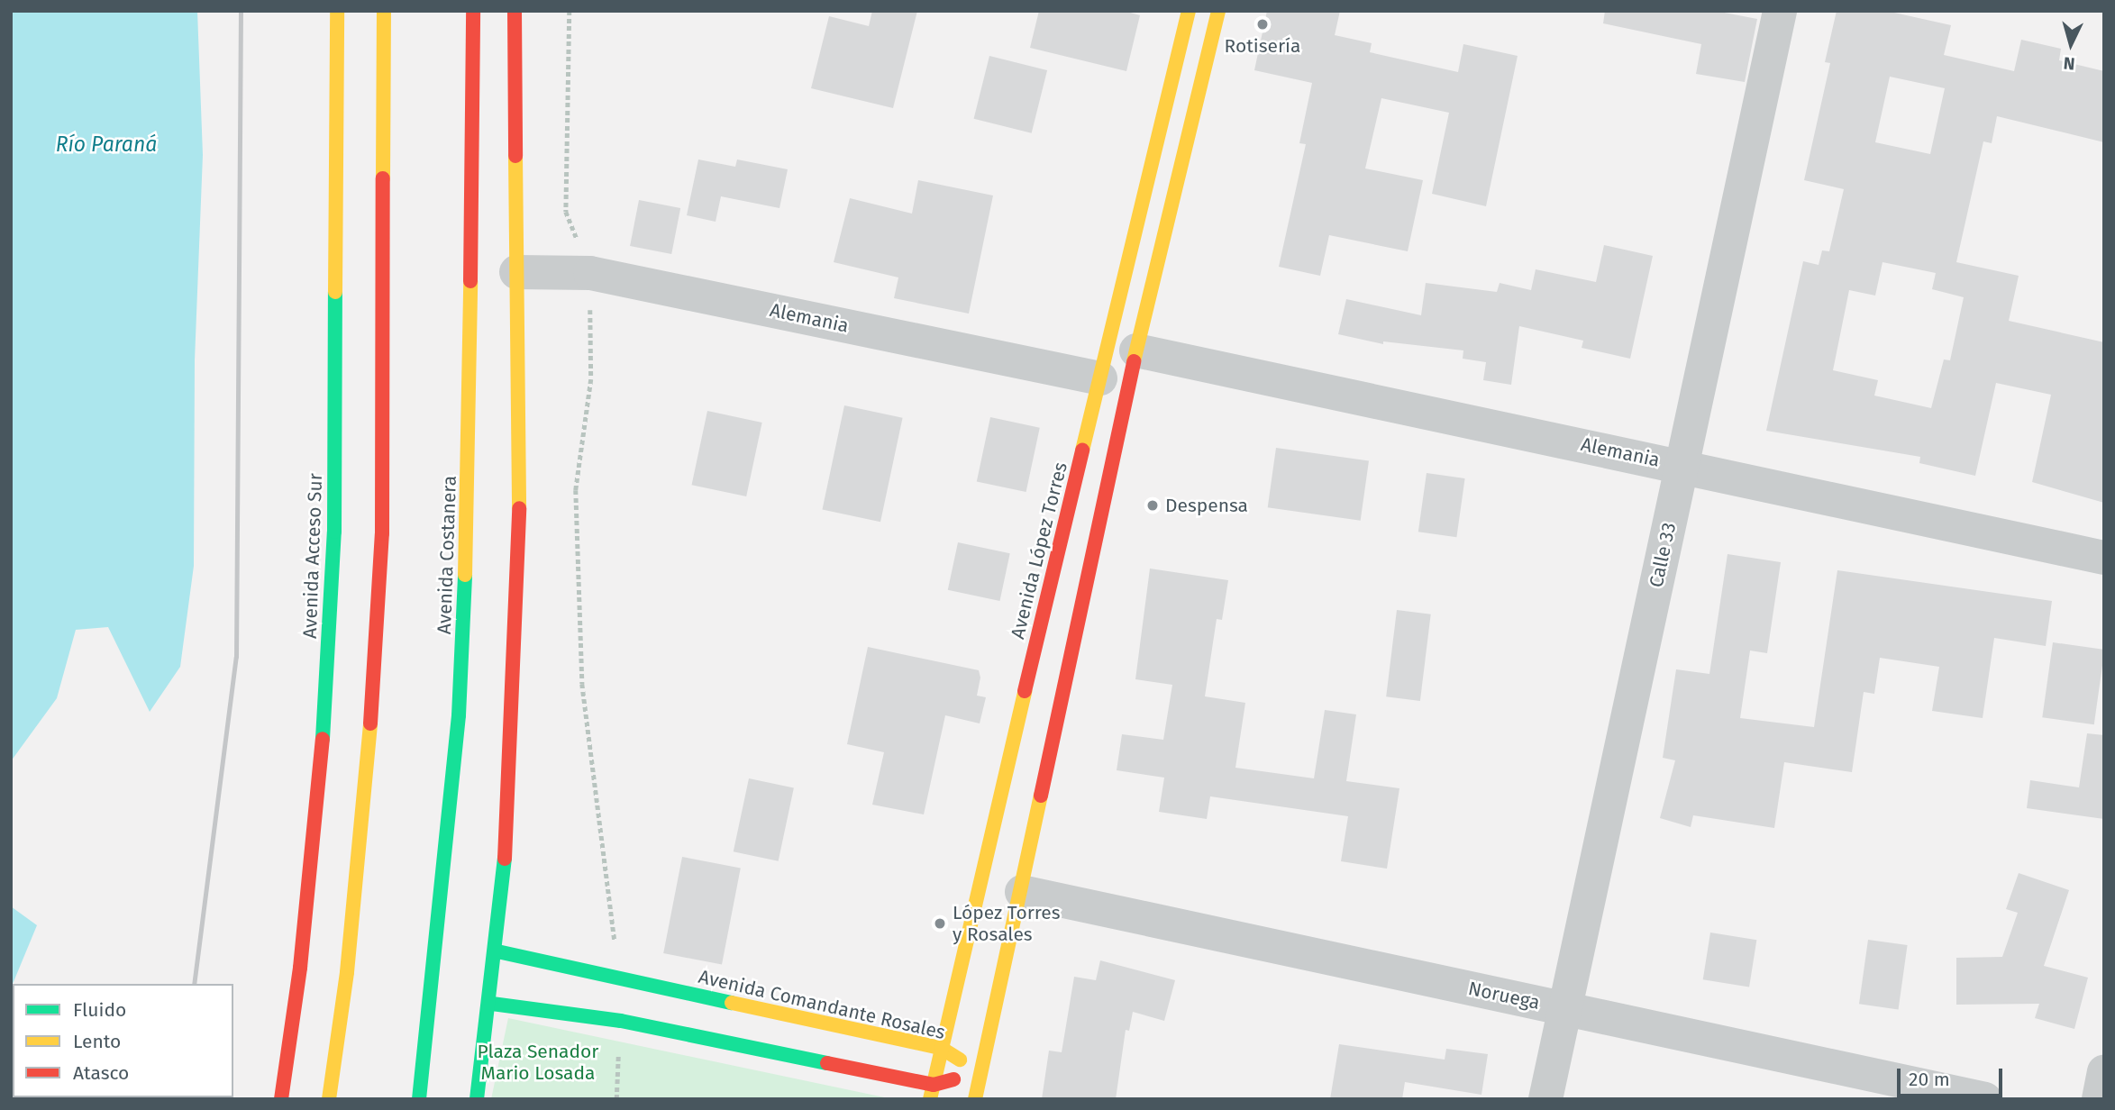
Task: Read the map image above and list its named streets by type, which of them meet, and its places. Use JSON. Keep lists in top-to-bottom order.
{
  "streets": {
    "main road": [
      "Avenida López Torres",
      "Avenida Costanera",
      "Avenida Acceso Sur",
      "Avenida Comandante Rosales"
    ],
    "street": ["Alemania", "Calle 33", "Noruega"]
  },
  "crossings": [
    ["Alemania", "Avenida López Torres"],
    ["Alemania", "Calle 33"],
    ["Avenida López Torres", "Avenida Comandante Rosales"],
    ["Calle 33", "Noruega"]
  ],
  "water": ["Río Paraná"],
  "parks": ["Plaza Senador Mario Losada"],
  "places": ["Rotisería", "Despensa", "López Torres y Rosales"],
  "legend": ["Fluido", "Lento", "Atasco"],
  "scale_bar": "20 m",
  "north": "bottom"
}
